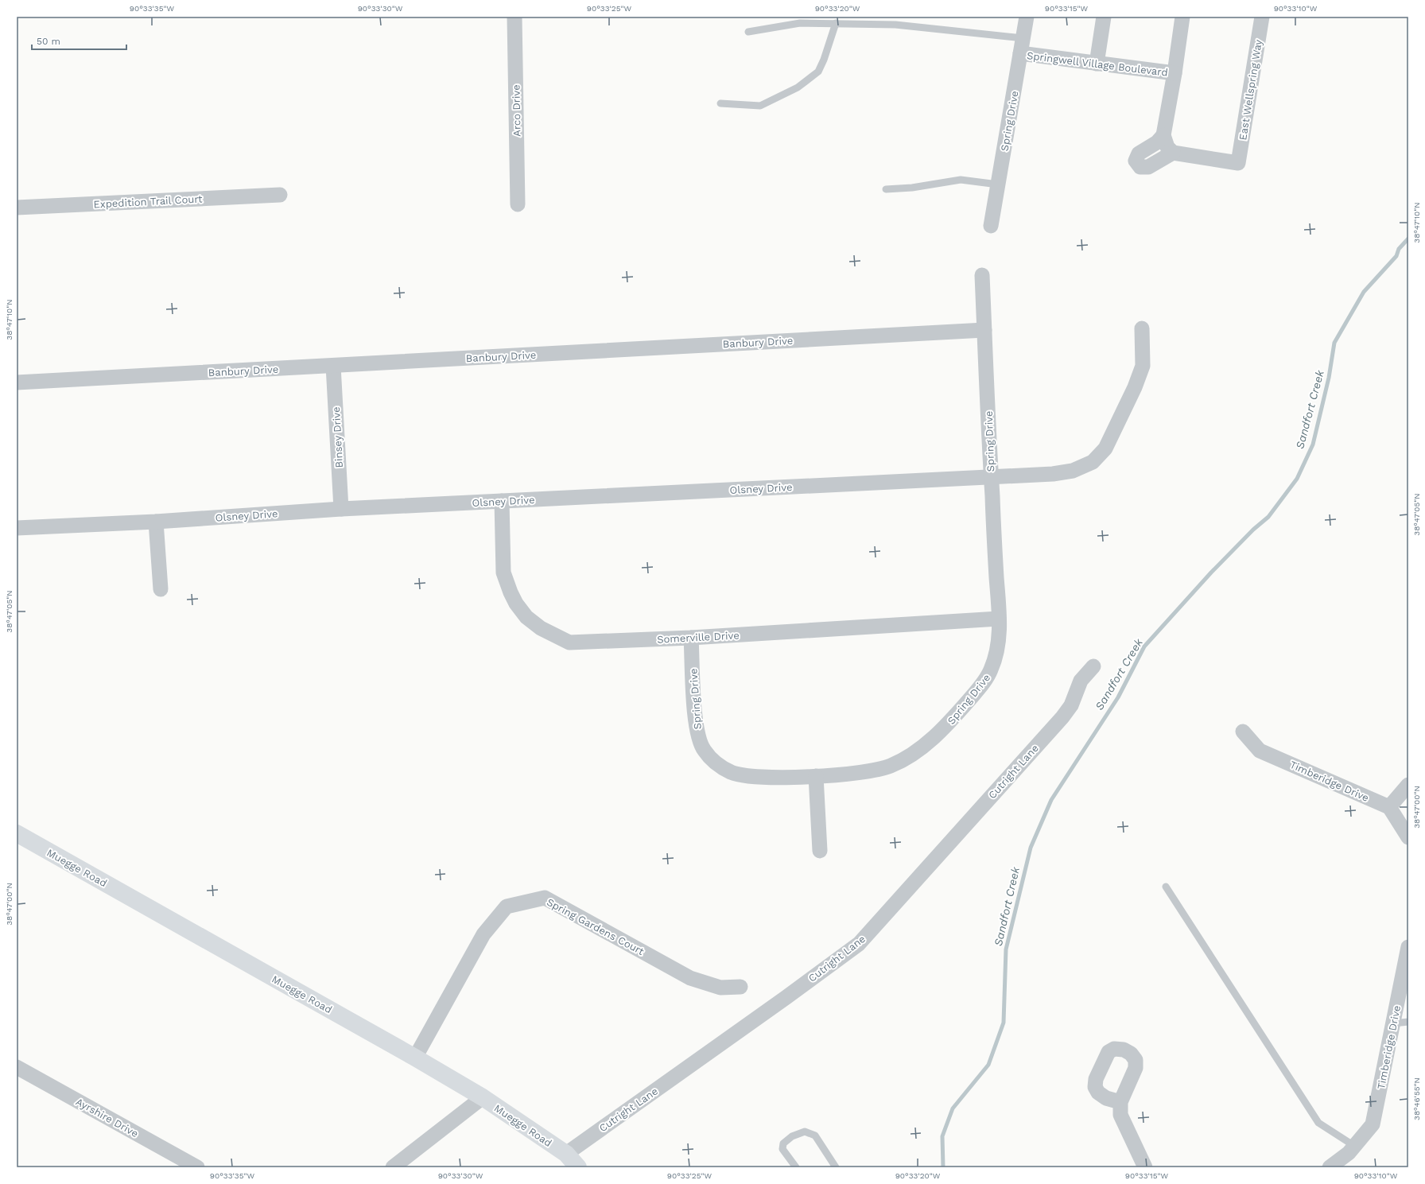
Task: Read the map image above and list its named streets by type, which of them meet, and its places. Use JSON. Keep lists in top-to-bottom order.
{
  "streets": {
    "main road": ["Muegge Road"],
    "street": [
      "Springwell Village Boulevard",
      "East Wellspring Way",
      "Arco Drive",
      "Spring Drive",
      "Expedition Trail Court",
      "Banbury Drive",
      "Binsey Drive",
      "Olsney Drive",
      "Somerville Drive",
      "Cutright Lane",
      "Timberidge Drive",
      "Spring Gardens Court",
      "Ayrshire Drive"
    ]
  },
  "crossings": [
    ["Springwell Village Boulevard", "Spring Drive"],
    ["Spring Drive", "Banbury Drive"],
    ["Spring Drive", "Olsney Drive"],
    ["Spring Drive", "Somerville Drive"],
    ["Banbury Drive", "Binsey Drive"],
    ["Binsey Drive", "Olsney Drive"],
    ["Olsney Drive", "Somerville Drive"],
    ["Cutright Lane", "Muegge Road"],
    ["Muegge Road", "Spring Gardens Court"]
  ],
  "water": ["Sandfort Creek"],
  "scale_bar": "50 m",
  "coordinates": [
    "90°33'35\"W",
    "90°33'30\"W",
    "90°33'25\"W",
    "90°33'20\"W",
    "90°33'15\"W",
    "90°33'10\"W",
    "38°47'10\"N",
    "38°47'05\"N",
    "38°47'00\"N",
    "38°46'55\"N"
  ]
}
